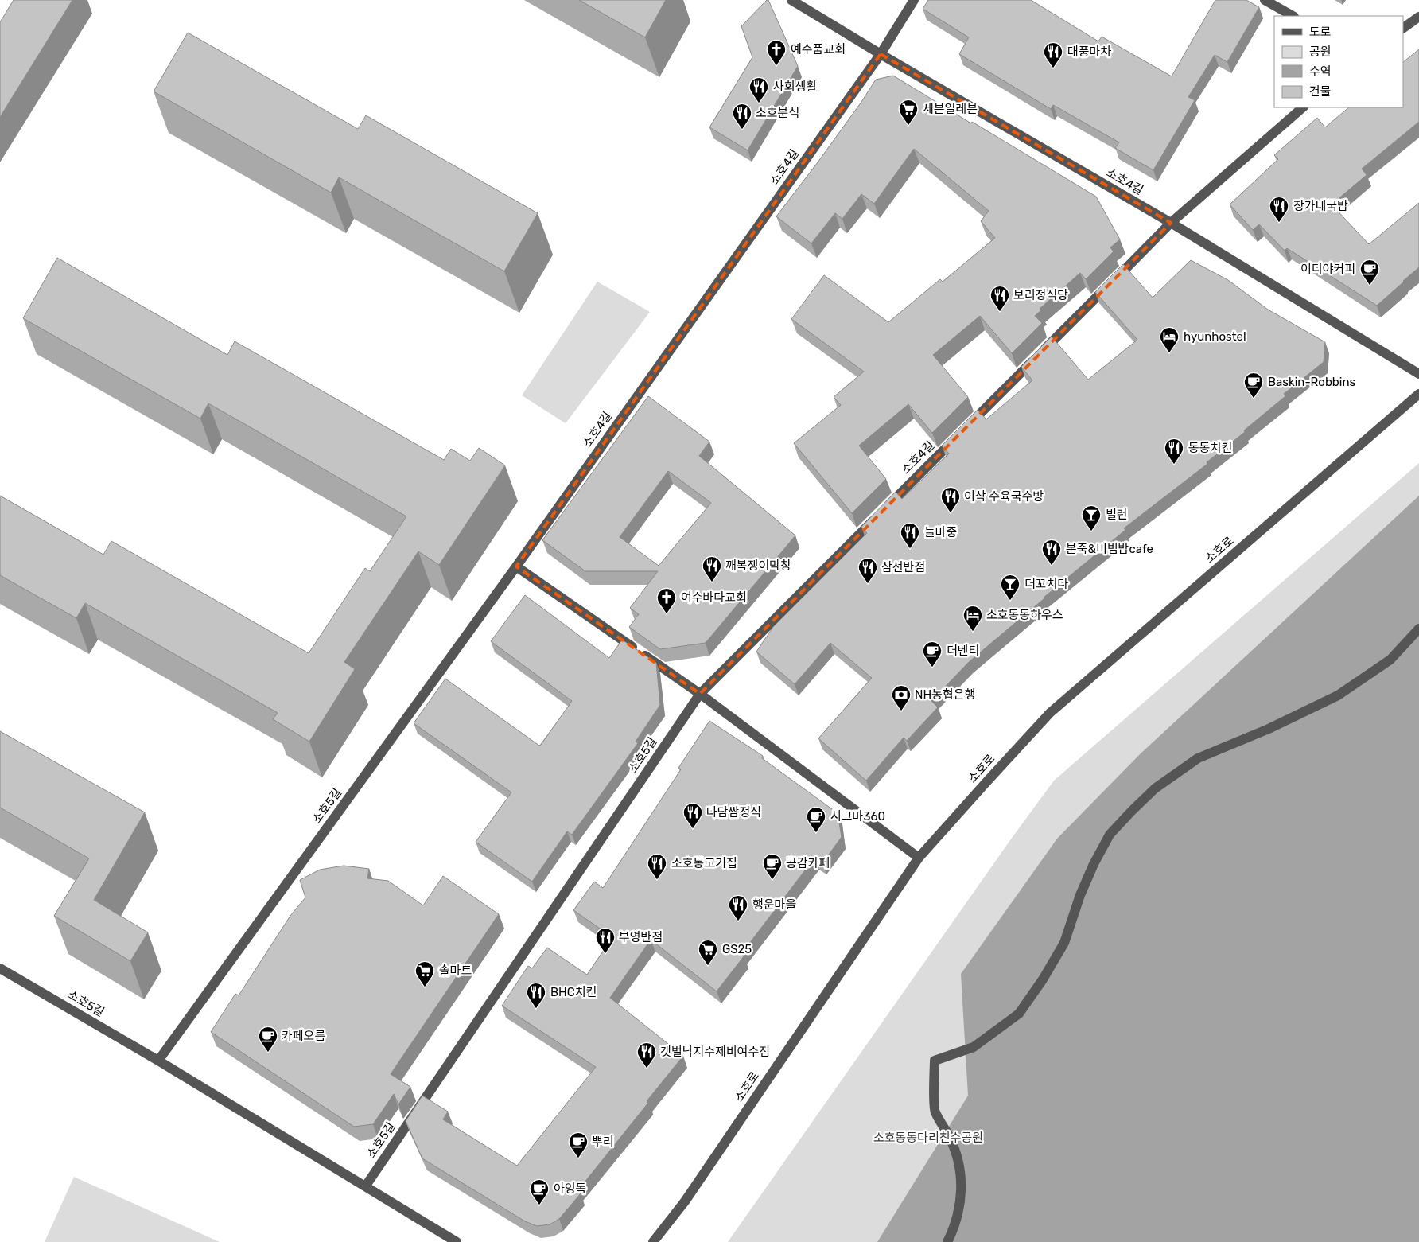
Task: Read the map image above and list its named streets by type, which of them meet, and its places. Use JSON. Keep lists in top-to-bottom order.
{
  "streets": {
    "street": ["소호4길", "소호로", "소호5길"]
  },
  "crossings": [
    ["소호4길", "소호5길"]
  ],
  "parks": ["소호동동다리친수공원"],
  "places": {
    "church": ["예수품교회", "여수바다교회"],
    "restaurant": [
      "대풍마차",
      "사회생활",
      "소호분식",
      "장가네국밥",
      "보리정식당",
      "동동치킨",
      "이삭 수육국수방",
      "늘마중",
      "본죽&비빔밥cafe",
      "깨복쟁이막창",
      "삼선반점",
      "다담쌈정식",
      "소호동고기집",
      "행운마을",
      "부영반점",
      "BHC치킨",
      "갯벌낙지수제비여수점"
    ],
    "supermarket": ["세븐일레븐", "GS25", "솔마트"],
    "cafe": [
      "이디야커피",
      "Baskin-Robbins",
      "더벤티",
      "시그마360",
      "공감카페",
      "카페오름",
      "뿌리",
      "아잉독"
    ],
    "hotel": ["hyunhostel", "소호동동하우스"],
    "bar": ["빌런", "더꼬치다"],
    "bank": ["NH농협은행"]
  },
  "legend": [
    "도로",
    "공원",
    "수역",
    "건물"
  ]
}
